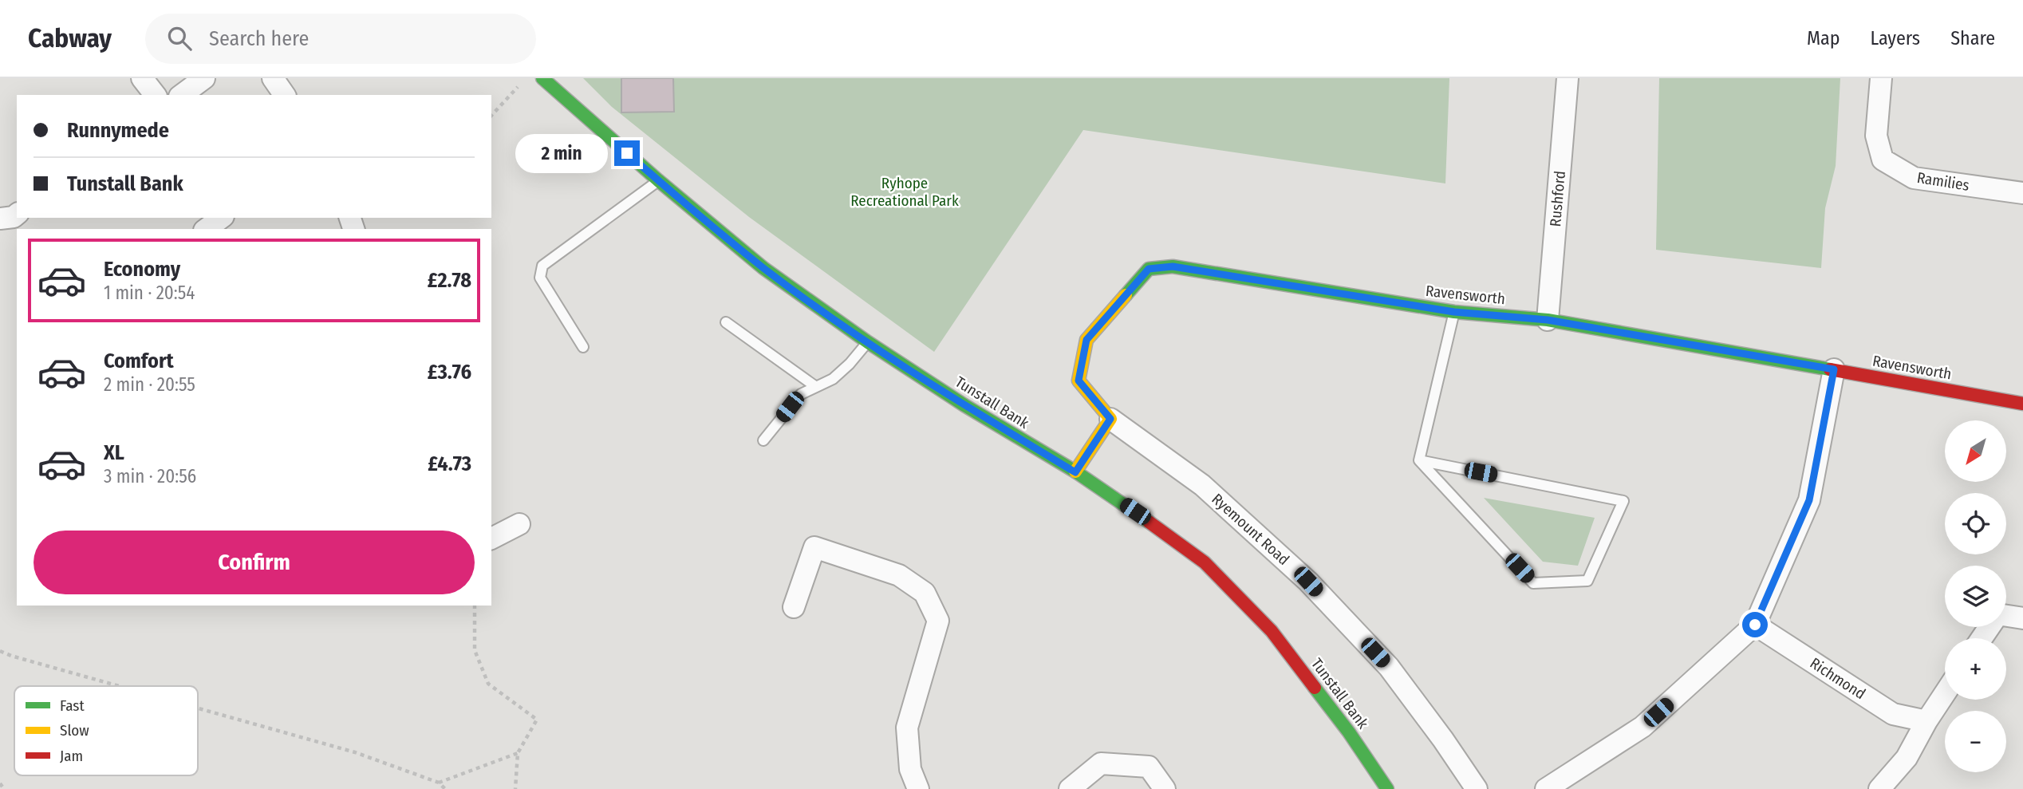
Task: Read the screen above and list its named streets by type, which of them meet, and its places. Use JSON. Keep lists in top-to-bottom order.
{
  "streets": {
    "street": [
      "Ramilies",
      "Rushford",
      "Ravensworth",
      "Tunstall Bank",
      "Ryemount Road",
      "Richmond"
    ]
  },
  "crossings": [
    ["Rushford", "Ravensworth"],
    ["Ravensworth", "Ryemount Road"]
  ],
  "parks": ["Ryhope Recreational Park"],
  "legend": ["Fast", "Slow", "Jam"],
  "north": "bottom left",
  "page": {
    "header": "Cabway",
    "search": "Search here",
    "nav": ["Map", "Layers", "Share"],
    "banner": ["Runnymede", "Tunstall Bank"],
    "bubble": "2 min",
    "list": [
      {
        "name": "Economy",
        "note": "1 min · 20:54",
        "value": "£2.78"
      },
      {
        "name": "Comfort",
        "note": "2 min · 20:55",
        "value": "£3.76"
      },
      {
        "name": "XL",
        "note": "3 min · 20:56",
        "value": "£4.73"
      }
    ],
    "map_buttons": ["+", "−"],
    "buttons": "Confirm"
  }
}
